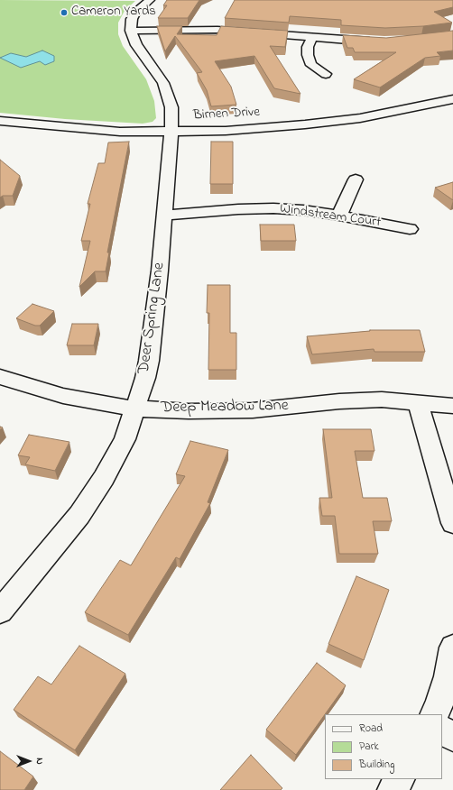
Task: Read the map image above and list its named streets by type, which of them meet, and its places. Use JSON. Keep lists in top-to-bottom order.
{
  "streets": {
    "street": [
      "Birnen Drive",
      "Windstream Court",
      "Deer Spring Lane",
      "Deep Meadow Lane"
    ]
  },
  "crossings": [
    ["Birnen Drive", "Deer Spring Lane"],
    ["Windstream Court", "Deer Spring Lane"],
    ["Deer Spring Lane", "Deep Meadow Lane"]
  ],
  "places": ["Cameron Yards"],
  "legend": ["Road", "Park", "Building"],
  "north": "right"
}
